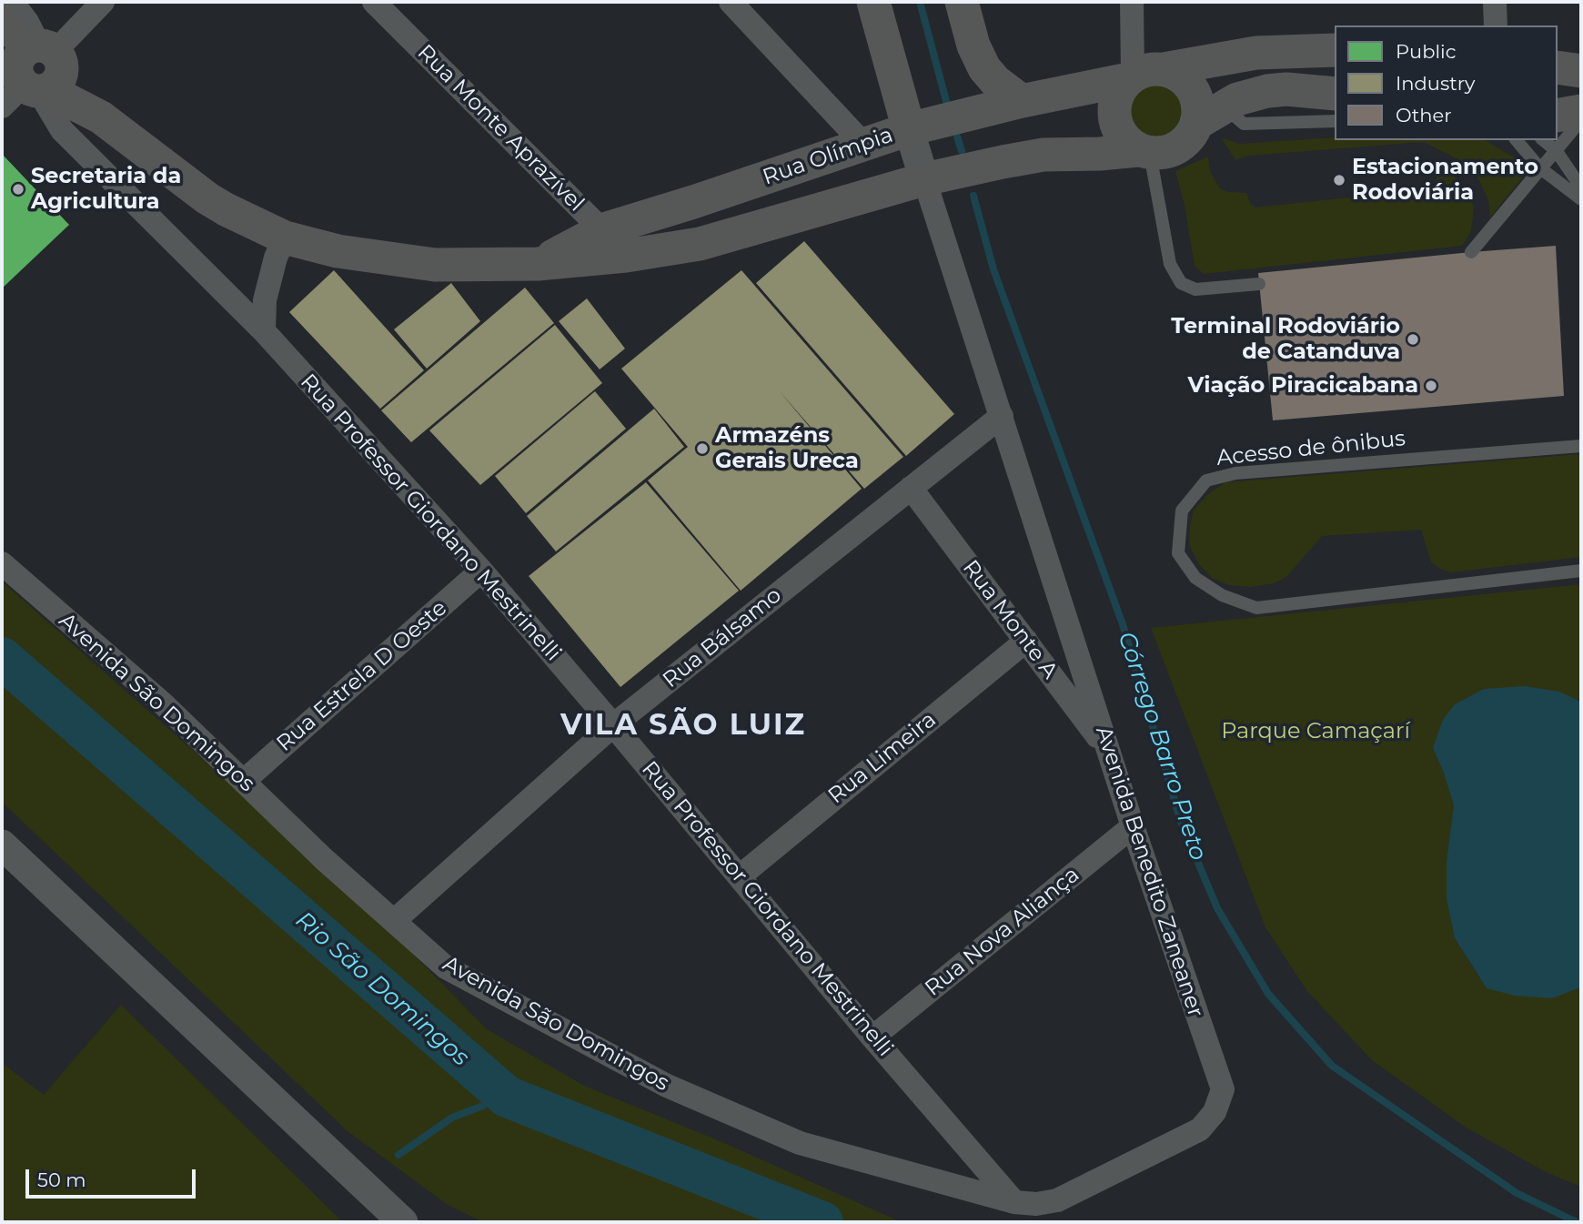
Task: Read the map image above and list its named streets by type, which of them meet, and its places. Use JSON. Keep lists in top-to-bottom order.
{
  "streets": {
    "main road": ["Rua Olímpia", "Rua Professor Giordano Mestrinelli"],
    "street": [
      "Rua Monte Aprazível",
      "Rua Monte A",
      "Rua Bálsamo",
      "Rua Estrela D Oeste",
      "Avenida São Domingos",
      "Rua Limeira",
      "Avenida Benedito Zaneaner",
      "Rua Nova Aliança"
    ],
    "lane": ["Acesso de ônibus"]
  },
  "crossings": [
    ["Rua Monte Aprazível", "Rua Olímpia"],
    ["Rua Olímpia", "Rua Professor Giordano Mestrinelli"],
    ["Rua Olímpia", "Avenida Benedito Zaneaner"],
    ["Rua Professor Giordano Mestrinelli", "Rua Bálsamo"],
    ["Rua Professor Giordano Mestrinelli", "Rua Estrela D Oeste"],
    ["Rua Professor Giordano Mestrinelli", "Avenida São Domingos"],
    ["Rua Professor Giordano Mestrinelli", "Rua Limeira"],
    ["Rua Professor Giordano Mestrinelli", "Avenida Benedito Zaneaner"],
    ["Rua Professor Giordano Mestrinelli", "Rua Nova Aliança"],
    ["Rua Monte A", "Rua Bálsamo"],
    ["Rua Monte A", "Rua Limeira"],
    ["Rua Monte A", "Avenida Benedito Zaneaner"],
    ["Rua Bálsamo", "Avenida São Domingos"],
    ["Rua Bálsamo", "Avenida Benedito Zaneaner"],
    ["Rua Estrela D Oeste", "Avenida São Domingos"],
    ["Avenida São Domingos", "Avenida Benedito Zaneaner"],
    ["Avenida Benedito Zaneaner", "Rua Nova Aliança"]
  ],
  "districts": ["VILA SÃO LUIZ"],
  "water": ["Córrego Barro Preto", "Rio São Domingos"],
  "parks": ["Parque Camaçarí"],
  "places": [
    "Estacionamento Rodoviária",
    "Secretaria da Agricultura",
    "Terminal Rodoviário de Catanduva",
    "Viação Piracicabana",
    "Armazéns Gerais Ureca"
  ],
  "legend": ["Public", "Industry", "Other"],
  "scale_bar": "50 m"
}
